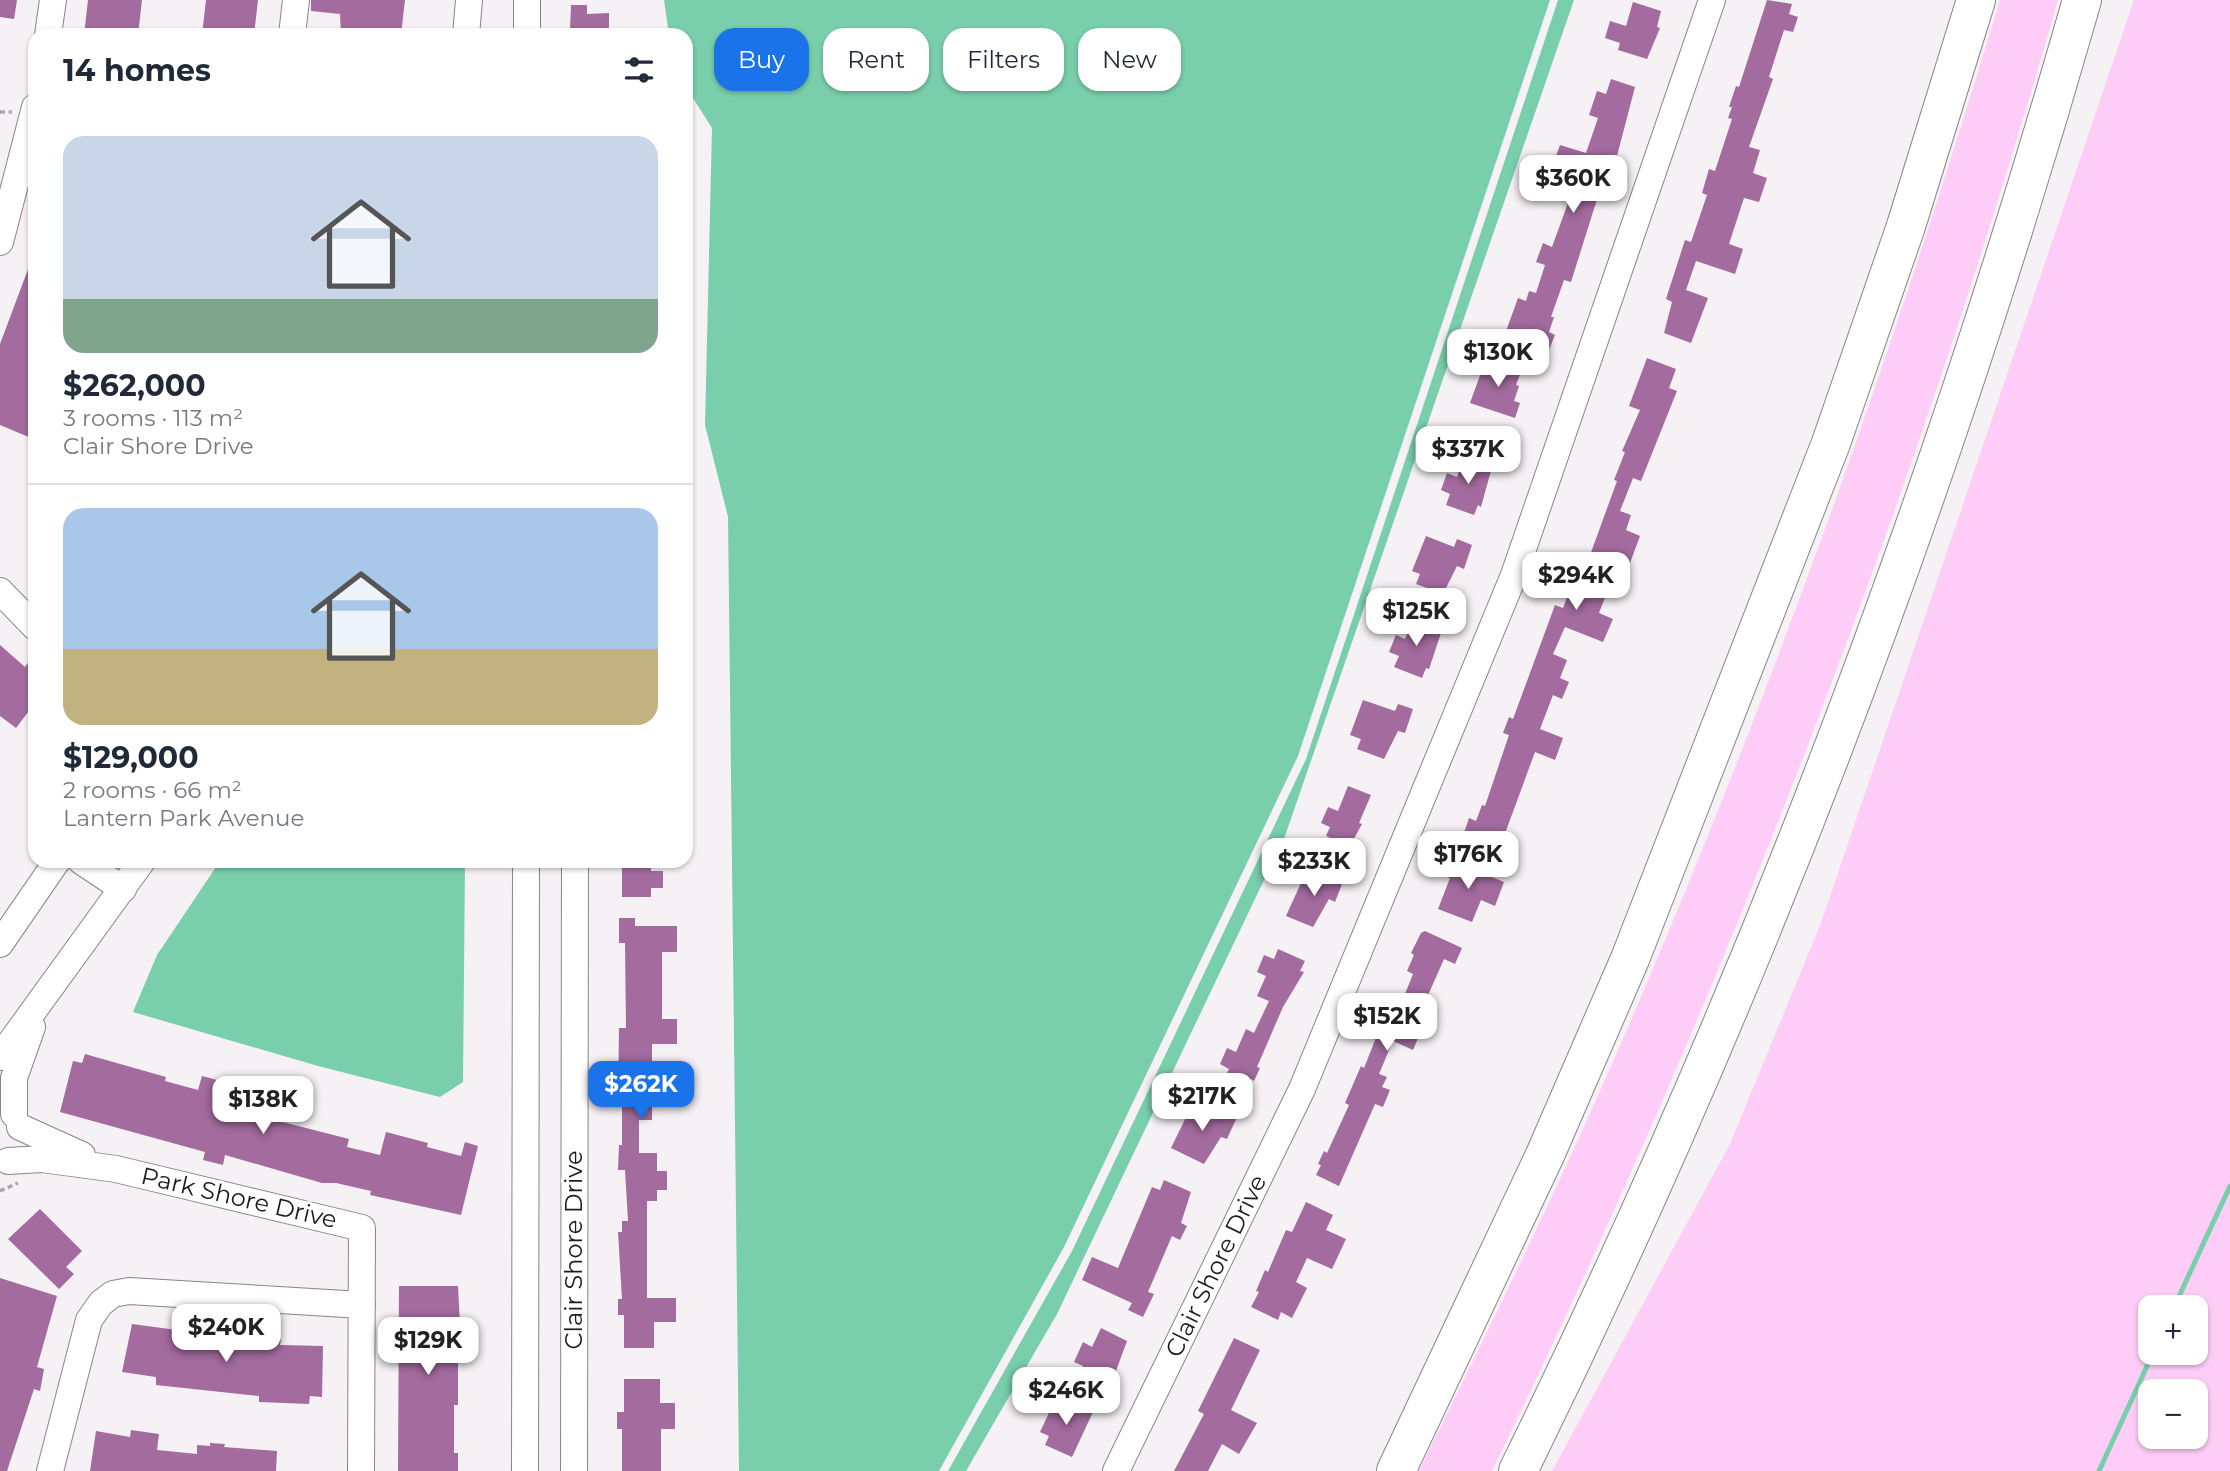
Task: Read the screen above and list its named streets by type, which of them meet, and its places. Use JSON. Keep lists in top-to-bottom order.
{
  "streets": {
    "street": ["Park Shore Drive", "Clair Shore Drive"]
  },
  "page": {
    "chip": [
      "Buy",
      "Rent",
      "Filters",
      "New"
    ],
    "heading": "14 homes",
    "list": [
      {
        "name": "$262,000",
        "note": "3 rooms · 113 m² · Clair Shore Drive"
      },
      {
        "name": "$129,000",
        "note": "2 rooms · 66 m² · Lantern Park Avenue"
      }
    ],
    "price": [
      "$360K",
      "$130K",
      "$337K",
      "$294K",
      "$125K",
      "$176K",
      "$233K",
      "$152K",
      "$262K",
      "$217K",
      "$138K",
      "$240K",
      "$129K",
      "$246K"
    ],
    "map_buttons": ["+", "−"]
  }
}
